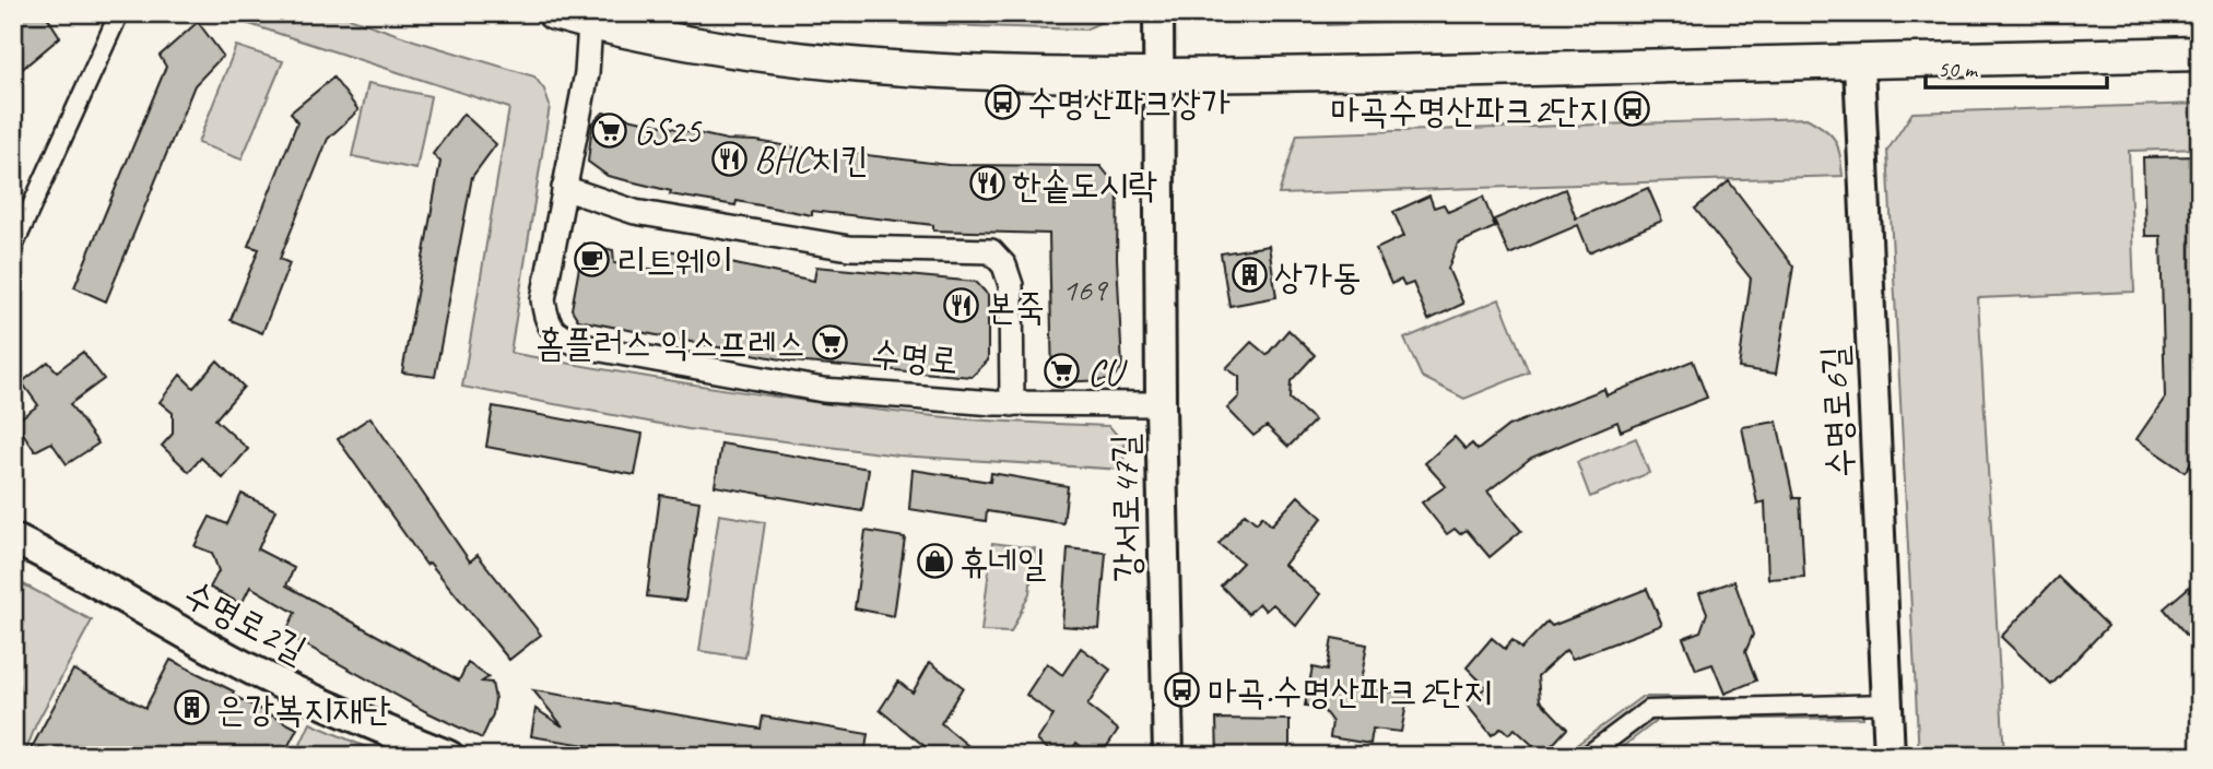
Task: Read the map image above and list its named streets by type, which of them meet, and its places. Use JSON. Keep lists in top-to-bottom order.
{
  "streets": {
    "street": [
      "수명로",
      "수명로6길",
      "강서로47길",
      "수명로2길"
    ]
  },
  "crossings": [
    ["수명로", "강서로47길"]
  ],
  "places": {
    "bus stop": ["수명산파크상가", "마곡수명산파크2단지", "마곡.수명산파크2단지"],
    "supermarket": ["GS25", "홈플러스 익스프레스", "CU"],
    "restaurant": ["BHC치킨", "한솥도시락", "본죽"],
    "cafe": ["리트웨이"],
    "building": ["상가동", "은강복지재단"],
    "shop": ["휴네일"]
  },
  "house_numbers": ["169"],
  "scale_bar": "50 m"
}
